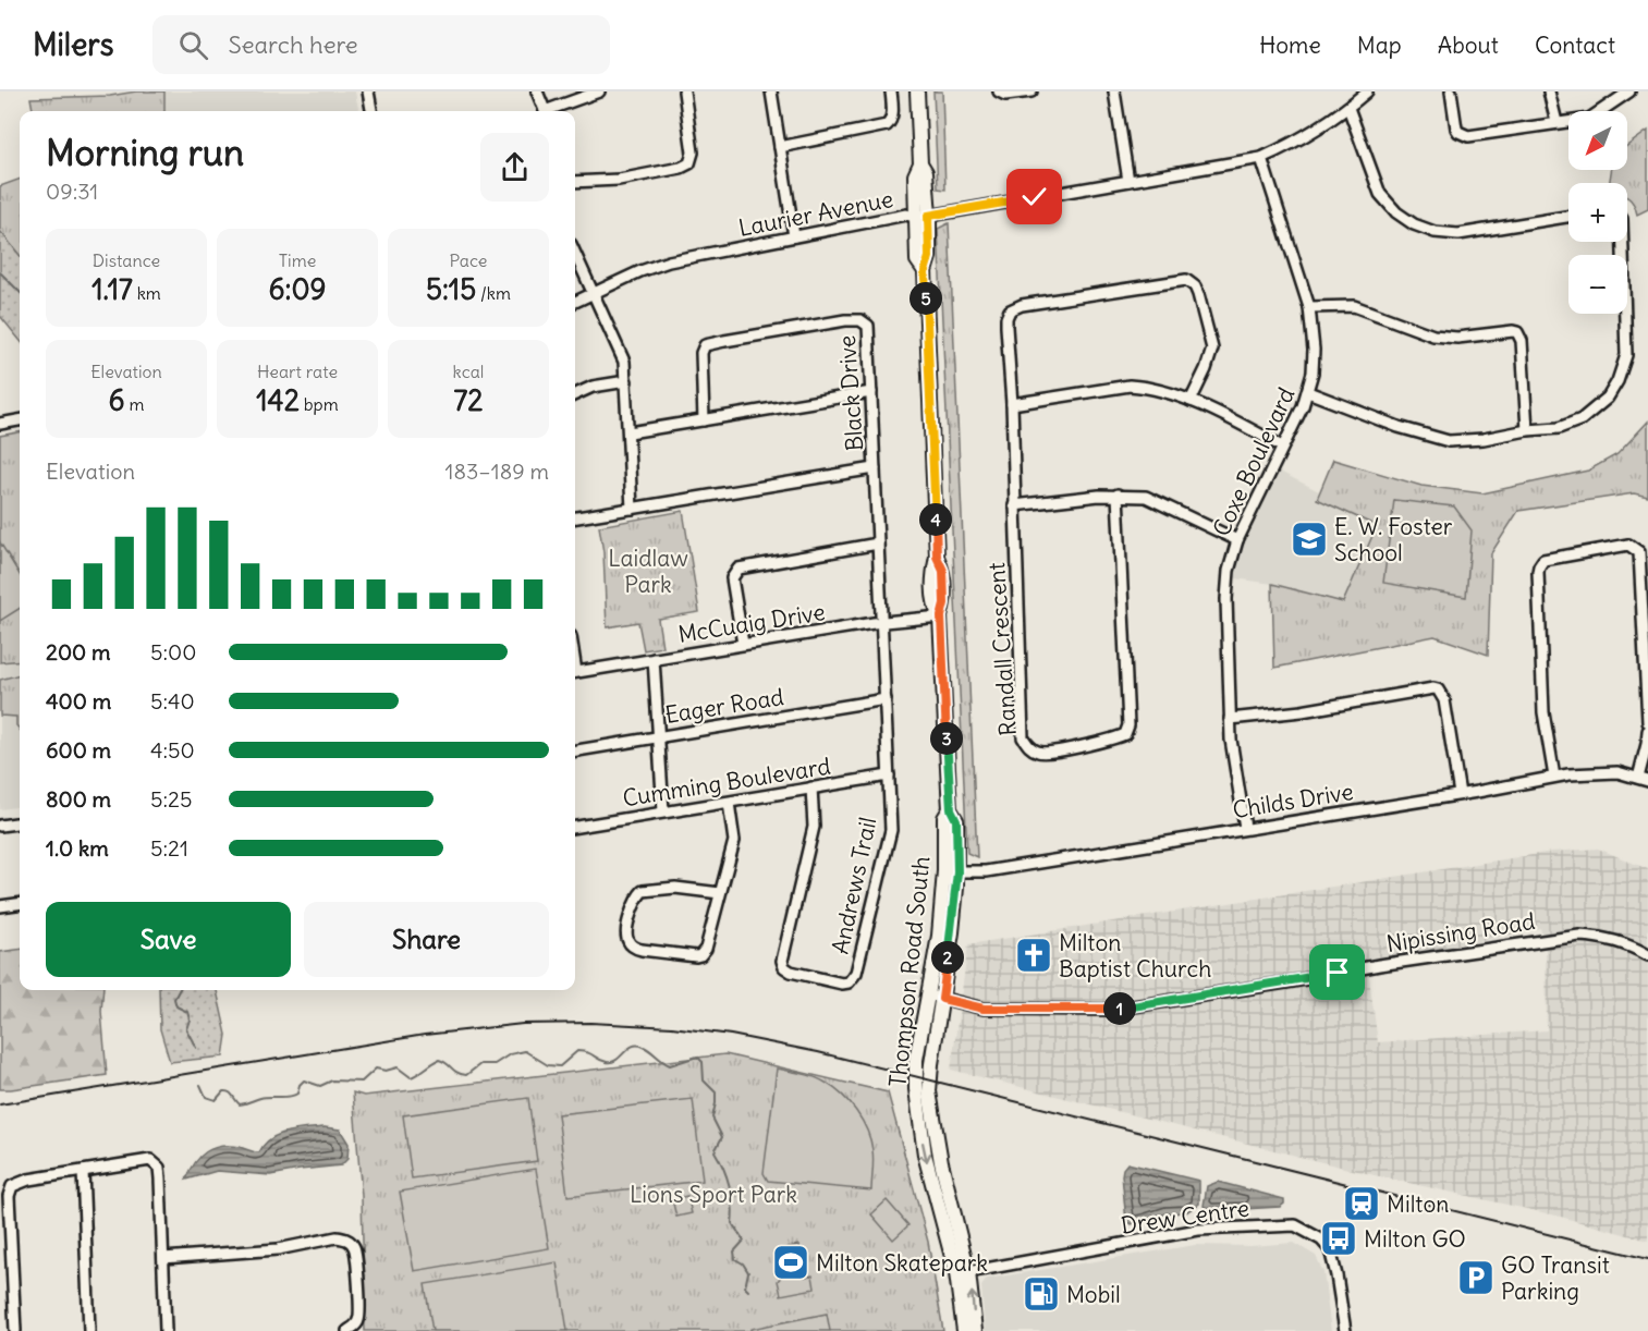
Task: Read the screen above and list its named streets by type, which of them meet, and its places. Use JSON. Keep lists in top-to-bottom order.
{
  "streets": {
    "main road": ["Thompson Road South"],
    "street": [
      "Laurier Avenue",
      "Black Drive",
      "Coxe Boulevard",
      "McCuaig Drive",
      "Randall Crescent",
      "Eager Road",
      "Cumming Boulevard",
      "Childs Drive",
      "Andrews Trail",
      "Nipissing Road",
      "Drew Centre"
    ]
  },
  "crossings": [
    ["Laurier Avenue", "Coxe Boulevard"],
    ["Laurier Avenue", "Thompson Road South"],
    ["Black Drive", "McCuaig Drive"],
    ["Black Drive", "Andrews Trail"],
    ["Coxe Boulevard", "Childs Drive"],
    ["McCuaig Drive", "Andrews Trail"],
    ["McCuaig Drive", "Thompson Road South"],
    ["Eager Road", "Andrews Trail"],
    ["Cumming Boulevard", "Andrews Trail"],
    ["Childs Drive", "Thompson Road South"],
    ["Nipissing Road", "Thompson Road South"],
    ["Thompson Road South", "Drew Centre"]
  ],
  "parks": ["Laidlaw Park", "Lions Sport Park"],
  "places": {
    "school or university": ["E. W. Foster School"],
    "church": ["Milton Baptist Church"],
    "station": ["Milton"],
    "bus stop": ["Milton GO"],
    "sports": ["Milton Skatepark"],
    "parking": ["GO Transit Parking"],
    "fuel station": ["Mobil"]
  },
  "north": "bottom left",
  "page": {
    "header": "Milers",
    "search": "Search here",
    "nav": [
      "Home",
      "Map",
      "About",
      "Contact"
    ],
    "map_buttons": ["+", "−"],
    "heading": ["Morning run", "09:31"],
    "stats": [
      ["Distance", "1.17 km"],
      ["Time", "6:09"],
      ["Pace", "5:15 /km"],
      ["Elevation", "6 m"],
      ["Heart rate", "142 bpm"],
      ["kcal", "72"]
    ],
    "pins": [
      "5",
      "4",
      "3",
      "2",
      "1"
    ],
    "chart": ["Elevation", "183–189 m"],
    "list": [
      {
        "name": "200 m",
        "note": "5:00"
      },
      {
        "name": "400 m",
        "note": "5:40"
      },
      {
        "name": "600 m",
        "note": "4:50"
      },
      {
        "name": "800 m",
        "note": "5:25"
      },
      {
        "name": "1.0 km",
        "note": "5:21"
      }
    ],
    "buttons": ["Save", "Share"]
  }
}
